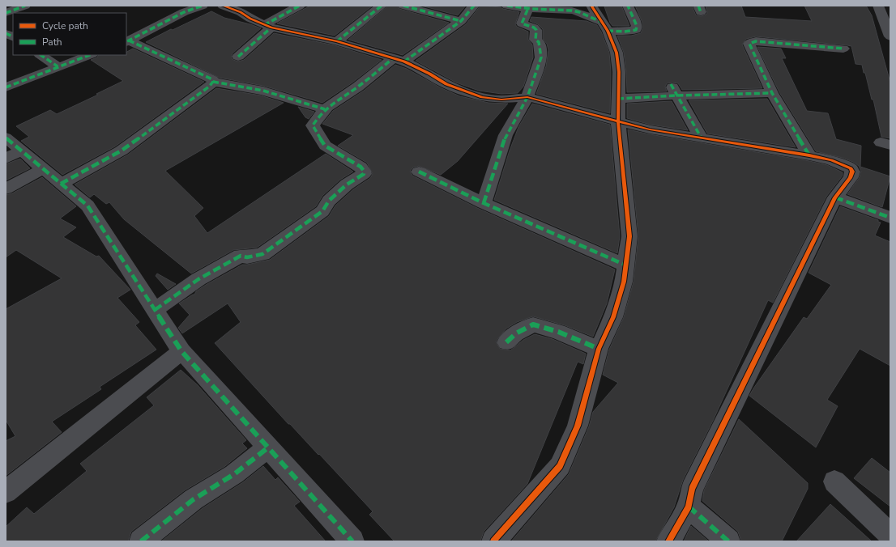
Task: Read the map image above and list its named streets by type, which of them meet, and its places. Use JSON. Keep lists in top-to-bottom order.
{
  "legend": ["Cycle path", "Path"]
}
